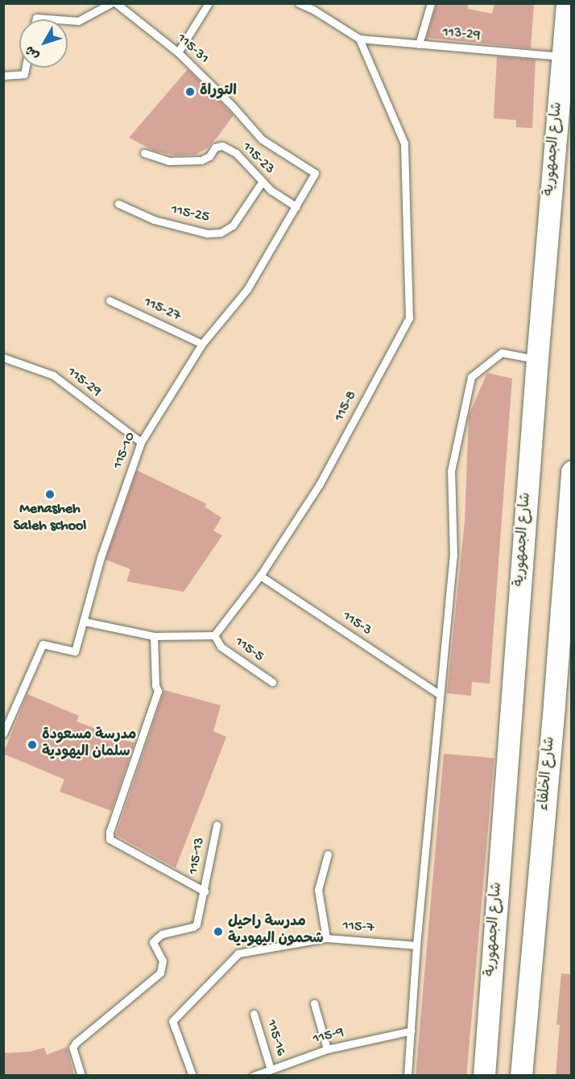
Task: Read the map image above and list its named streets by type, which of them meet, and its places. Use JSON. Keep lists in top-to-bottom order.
{
  "streets": {
    "main road": ["شارع الجمهورية", "شارع الخلفاء"],
    "lane": [
      "113-29",
      "115-31",
      "115-23",
      "115-25",
      "115-27",
      "115-29",
      "115-8",
      "115-10",
      "115-3",
      "115-5",
      "115-13",
      "115-7",
      "115-9",
      "115-16"
    ]
  },
  "crossings": [
    ["113-29", "شارع الجمهورية"],
    ["113-29", "115-8"],
    ["115-31", "115-10"],
    ["115-23", "115-25"],
    ["115-23", "115-10"],
    ["115-27", "115-10"],
    ["115-29", "115-10"],
    ["115-8", "115-3"],
    ["115-8", "115-5"],
    ["115-9", "115-16"]
  ],
  "places": [
    "التوراة",
    "Menasheh Saleh school",
    "مدرسة مسعودة سلمان اليهودية",
    "مدرسة راحيل شحمون اليهودية"
  ],
  "north": "bottom left"
}
